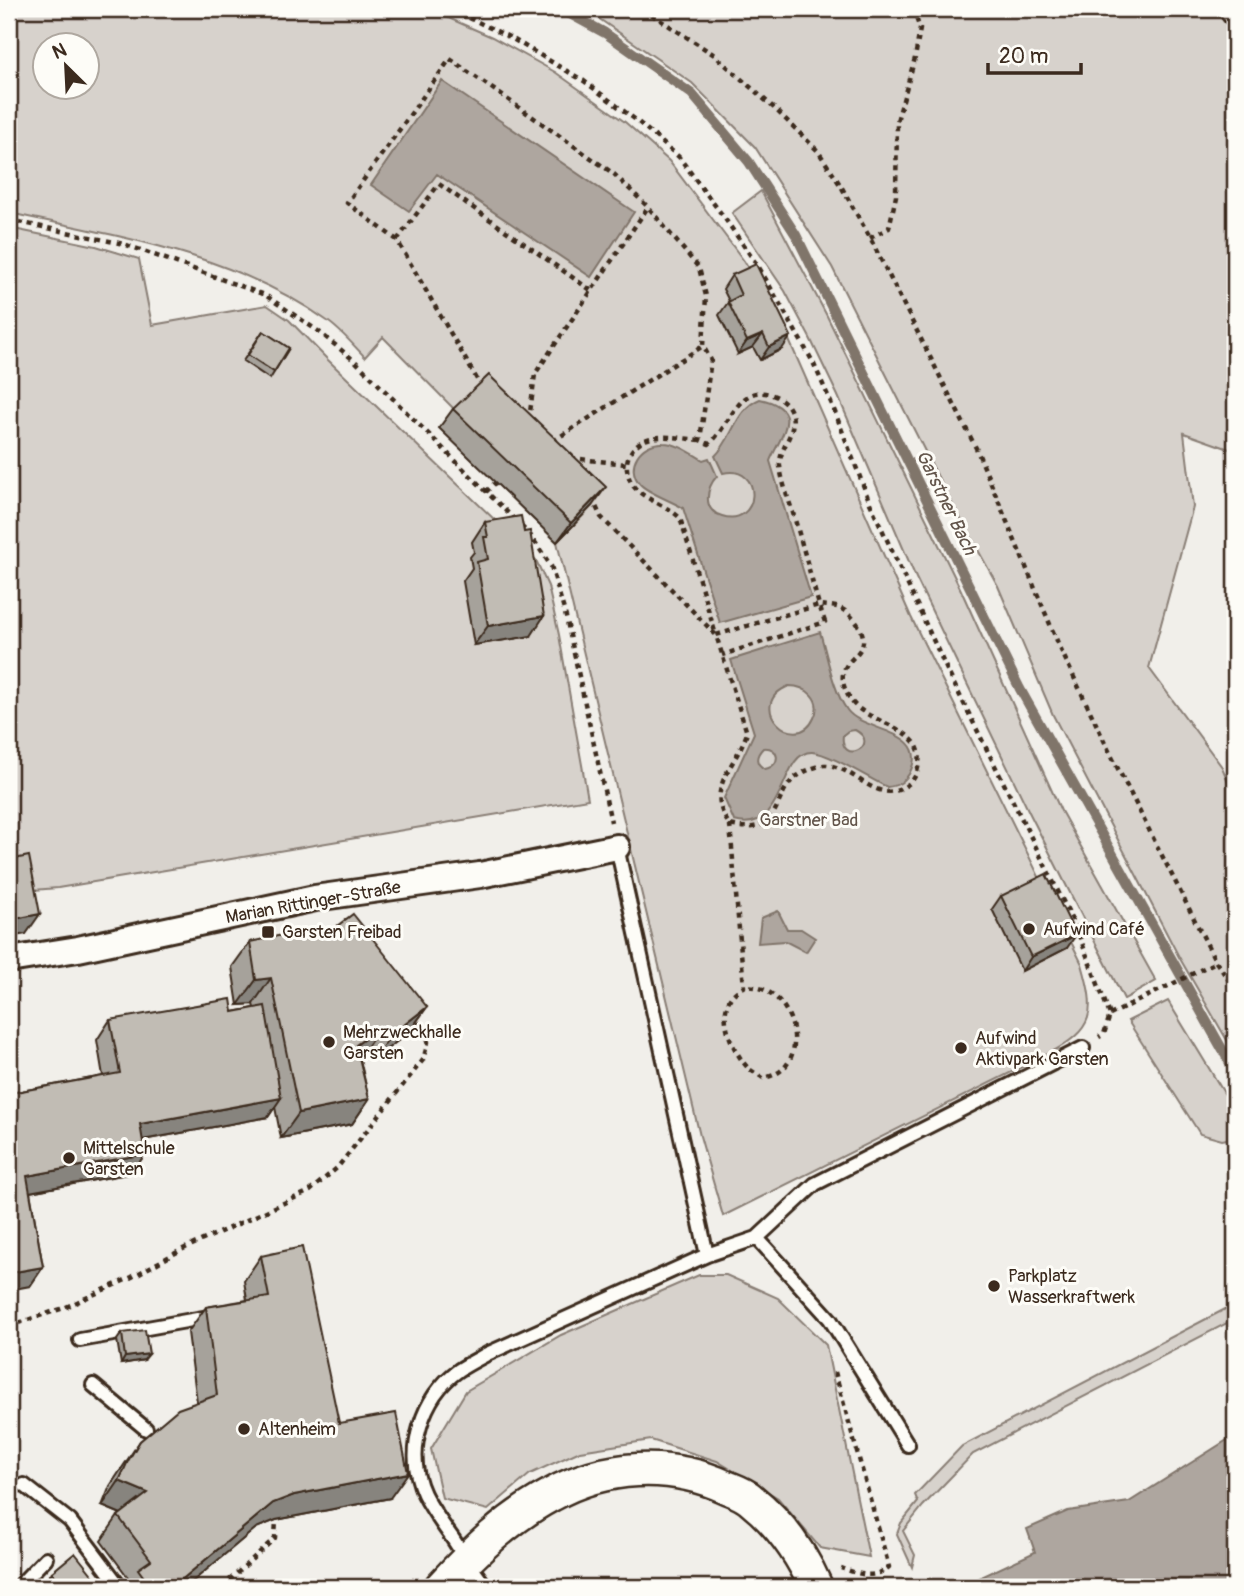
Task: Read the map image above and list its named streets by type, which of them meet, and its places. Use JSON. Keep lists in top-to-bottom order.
{
  "streets": {
    "street": ["Marian Rittinger-Straße"]
  },
  "water": ["Garstner Bach"],
  "parks": ["Garstner Bad"],
  "places": {
    "other": [
      "Aufwind Café",
      "Mehrzweckhalle Garsten",
      "Aufwind Aktivpark Garsten",
      "Mittelschule Garsten",
      "Parkplatz Wasserkraftwerk",
      "Altenheim"
    ],
    "transit": ["Garsten Freibad"]
  },
  "scale_bar": "20 m",
  "north": "top left"
}
